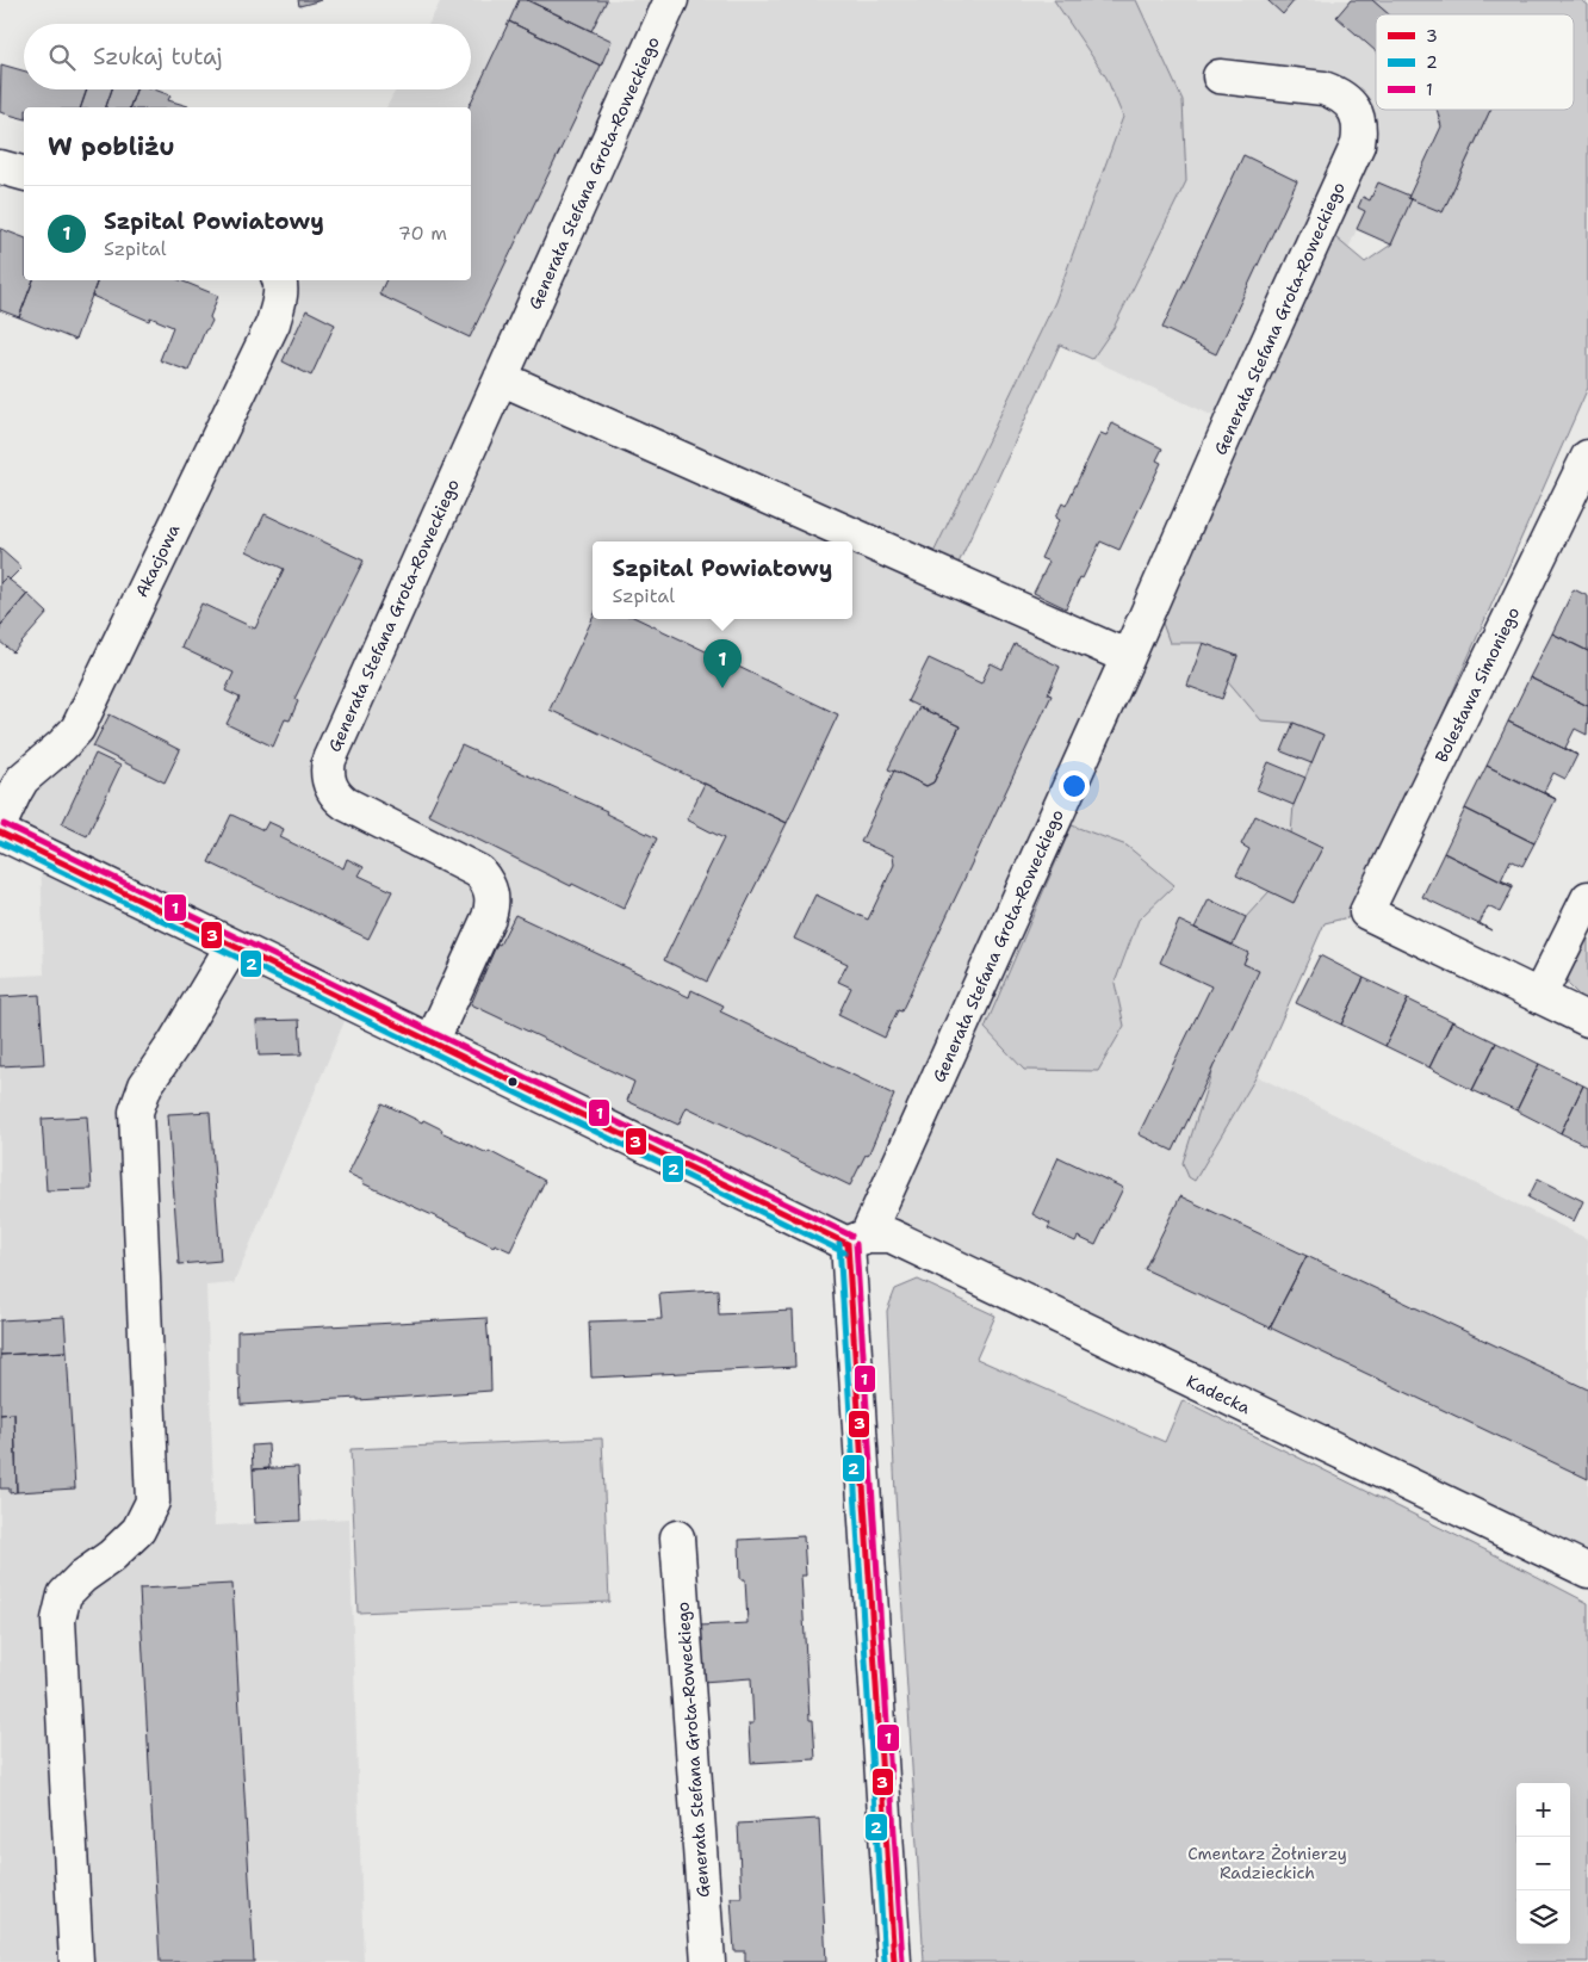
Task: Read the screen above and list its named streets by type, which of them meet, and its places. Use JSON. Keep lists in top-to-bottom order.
{
  "streets": {
    "street": [
      "Generała Stefana Grota-Roweckiego",
      "Akacjowa",
      "Bolesława Simoniego",
      "Kadecka"
    ]
  },
  "crossings": [
    ["Generała Stefana Grota-Roweckiego", "Kadecka"]
  ],
  "parks": ["Cmentarz Żołnierzy Radzieckich"],
  "lines": ["transit line 1", "transit line 3", "transit line 2"],
  "legend": ["3", "2", "1"],
  "page": {
    "search": "Szukaj tutaj",
    "heading": "W pobliżu",
    "list": [
      {
        "mark": "1",
        "name": "Szpital Powiatowy",
        "note": "Szpital",
        "value": "70 m"
      }
    ],
    "popup": ["Szpital Powiatowy", "Szpital"],
    "pins": "1",
    "map_buttons": ["+", "−"]
  }
}
